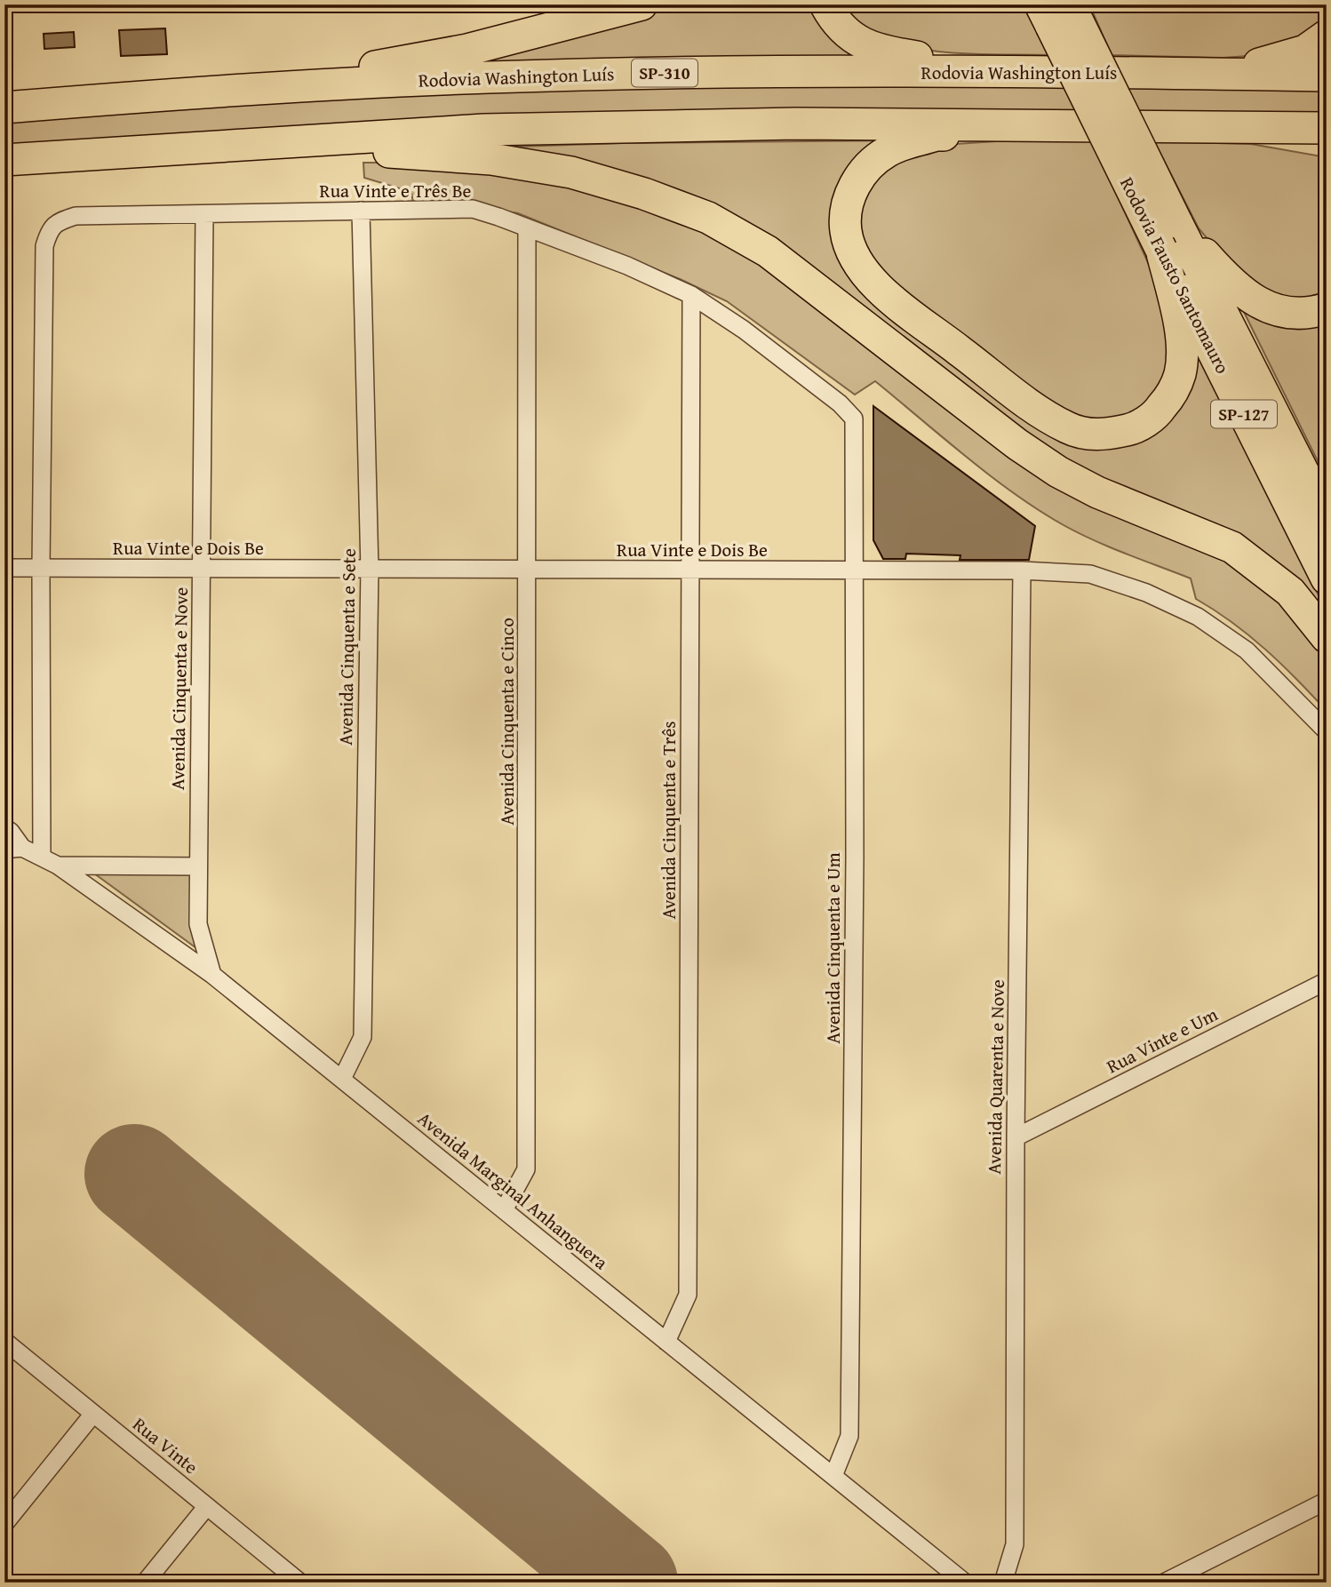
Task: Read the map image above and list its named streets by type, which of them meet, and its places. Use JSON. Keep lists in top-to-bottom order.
{
  "streets": {
    "highway": [
      "SP-310",
      "Rodovia Washington Luís",
      "Rodovia Fausto Santomauro",
      "SP-127"
    ],
    "street": [
      "Rua Vinte e Três Be",
      "Rua Vinte e Dois Be",
      "Avenida Cinquenta e Sete",
      "Avenida Cinquenta e Nove",
      "Avenida Cinquenta e Cinco",
      "Avenida Cinquenta e Três",
      "Avenida Cinquenta e Um",
      "Rua Vinte e Um",
      "Avenida Quarenta e Nove",
      "Avenida Marginal Anhanguera",
      "Rua Vinte"
    ]
  },
  "crossings": [
    ["Rua Vinte e Três Be", "Rua Vinte e Dois Be"],
    ["Rua Vinte e Três Be", "Avenida Cinquenta e Sete"],
    ["Rua Vinte e Três Be", "Avenida Cinquenta e Nove"],
    ["Rua Vinte e Três Be", "Avenida Cinquenta e Cinco"],
    ["Rua Vinte e Três Be", "Avenida Cinquenta e Três"],
    ["Rua Vinte e Três Be", "Avenida Cinquenta e Um"],
    ["Rua Vinte e Dois Be", "Avenida Cinquenta e Sete"],
    ["Rua Vinte e Dois Be", "Avenida Cinquenta e Nove"],
    ["Rua Vinte e Dois Be", "Avenida Cinquenta e Cinco"],
    ["Rua Vinte e Dois Be", "Avenida Cinquenta e Três"],
    ["Rua Vinte e Dois Be", "Avenida Cinquenta e Um"],
    ["Rua Vinte e Dois Be", "Avenida Quarenta e Nove"],
    ["Avenida Cinquenta e Sete", "Avenida Marginal Anhanguera"],
    ["Avenida Cinquenta e Nove", "Avenida Marginal Anhanguera"],
    ["Avenida Cinquenta e Cinco", "Avenida Marginal Anhanguera"],
    ["Avenida Cinquenta e Três", "Avenida Marginal Anhanguera"],
    ["Avenida Cinquenta e Um", "Avenida Marginal Anhanguera"],
    ["Rua Vinte e Um", "Avenida Quarenta e Nove"]
  ]
}
